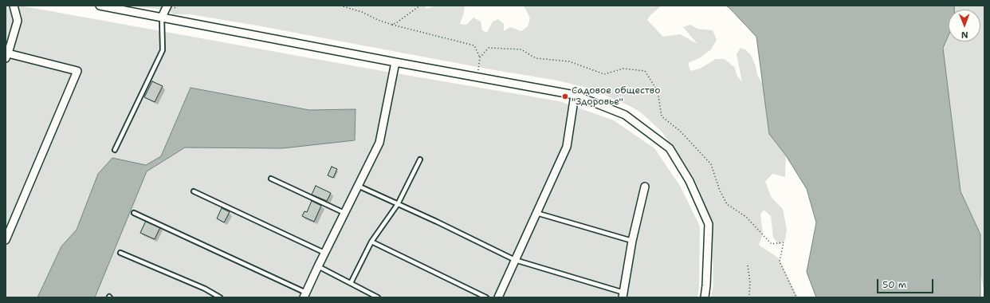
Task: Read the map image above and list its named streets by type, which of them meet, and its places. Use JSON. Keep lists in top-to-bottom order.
{
  "places": ["Садовое общество \"Здоровье\""],
  "scale_bar": "50 m",
  "north": "bottom"
}
